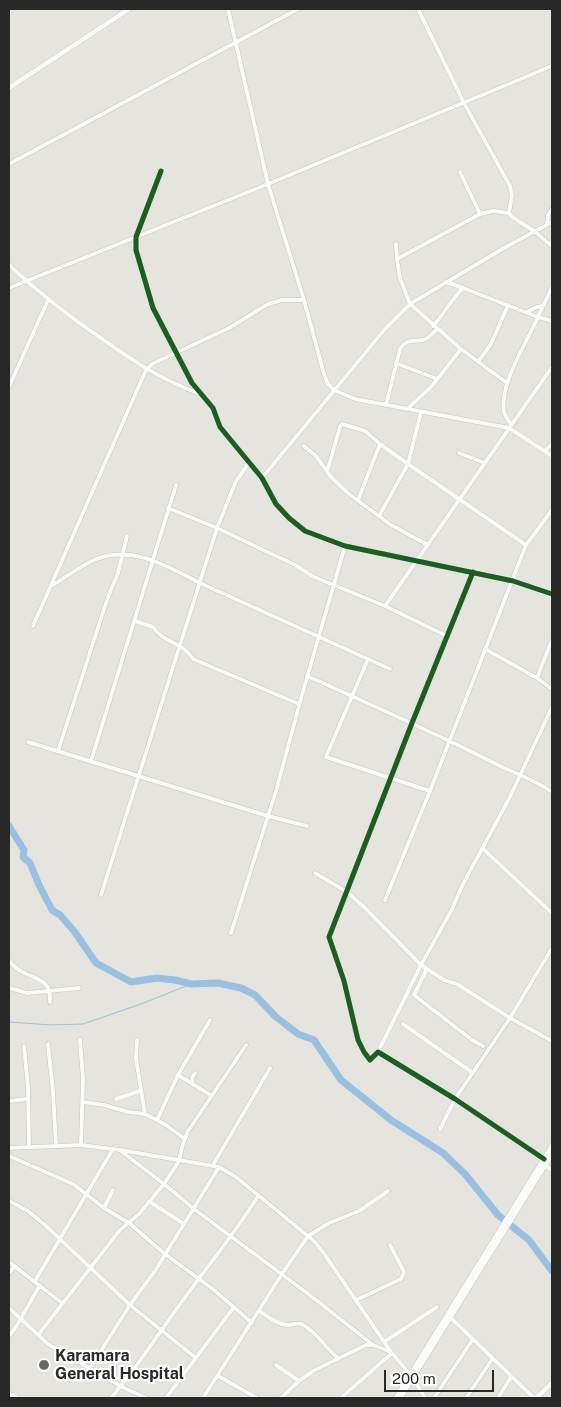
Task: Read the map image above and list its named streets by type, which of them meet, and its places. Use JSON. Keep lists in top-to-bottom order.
{
  "places": ["Karamara General Hospital"],
  "scale_bar": "200 m"
}
